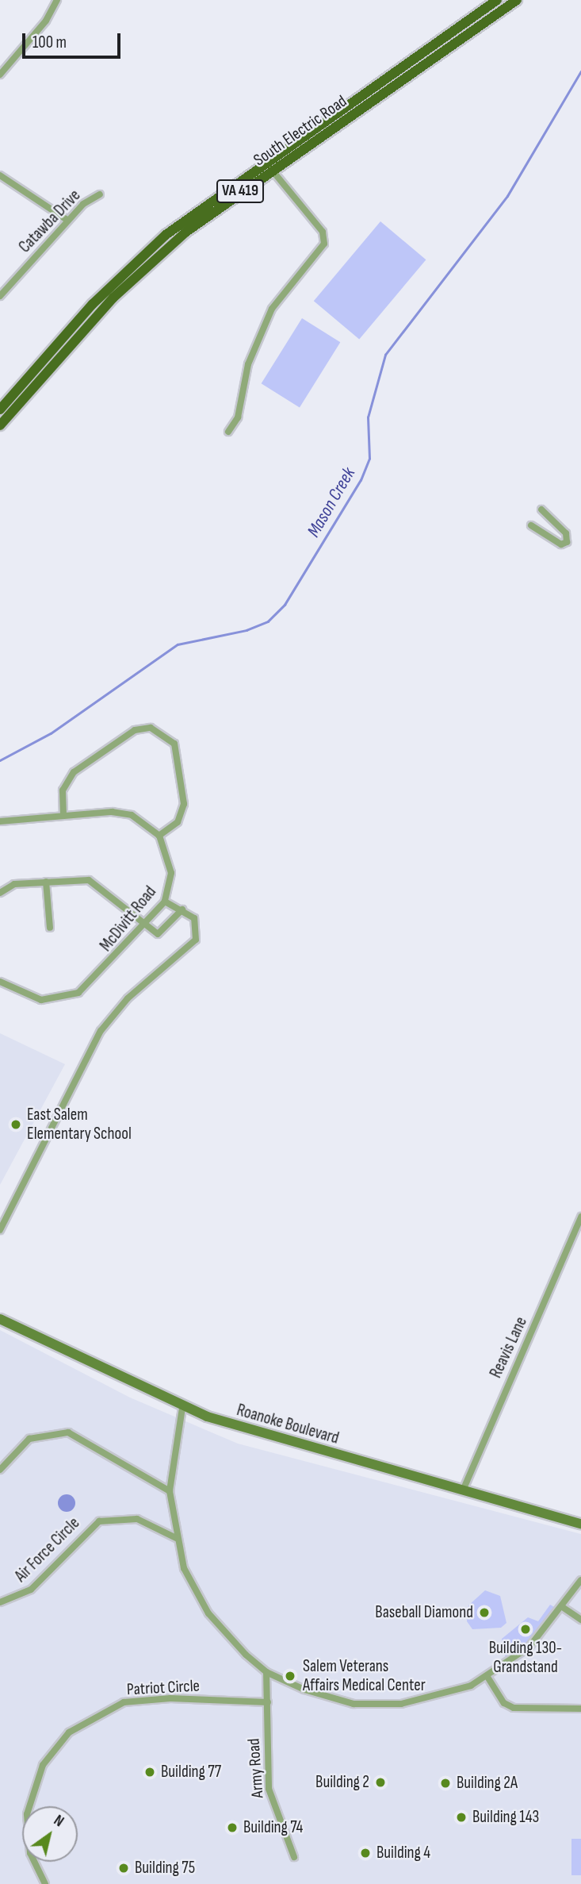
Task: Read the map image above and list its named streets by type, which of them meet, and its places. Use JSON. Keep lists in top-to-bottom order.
{
  "streets": {
    "main road": ["South Electric Road", "VA 419", "Roanoke Boulevard"],
    "street": [
      "Catawba Drive",
      "McDivitt Road",
      "Reavis Lane",
      "Air Force Circle",
      "Patriot Circle",
      "Army Road"
    ]
  },
  "crossings": [
    ["Reavis Lane", "Roanoke Boulevard"],
    ["Patriot Circle", "Army Road"]
  ],
  "water": ["Mason Creek"],
  "places": [
    "East Salem Elementary School",
    "Baseball Diamond",
    "Building 130- Grandstand",
    "Salem Veterans Affairs Medical Center",
    "Building 77",
    "Building 2",
    "Building 2A",
    "Building 143",
    "Building 74",
    "Building 4",
    "Building 75"
  ],
  "scale_bar": "100 m",
  "north": "top right"
}
